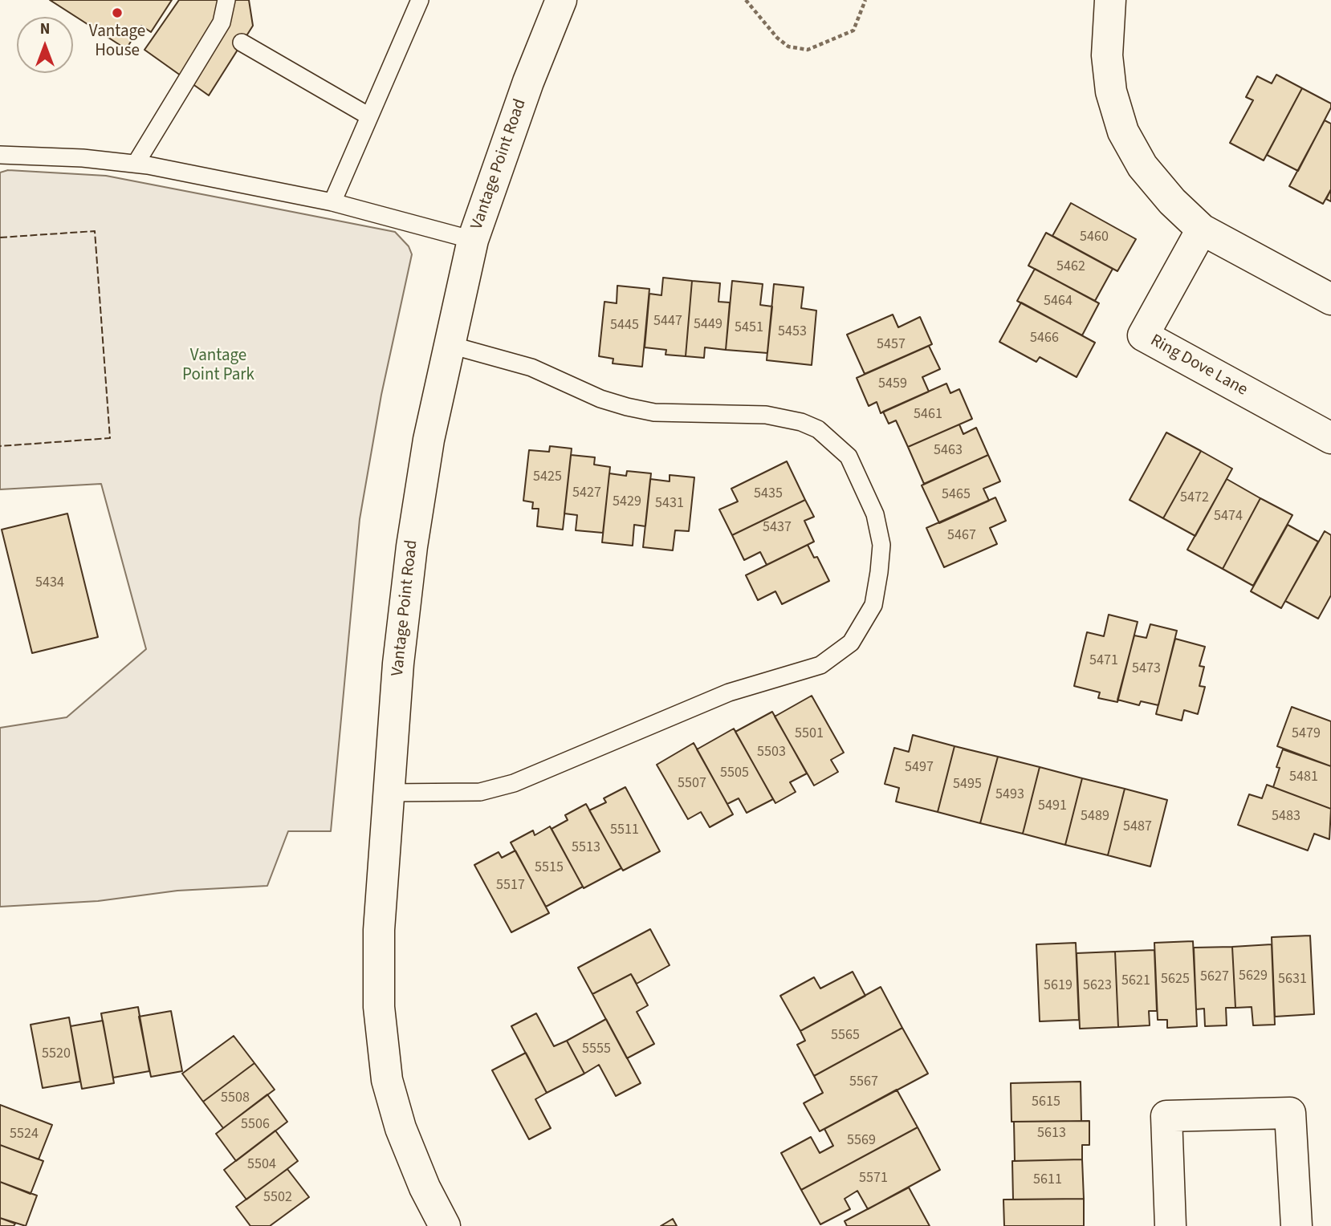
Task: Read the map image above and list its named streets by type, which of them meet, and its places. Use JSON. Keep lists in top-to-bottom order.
{
  "streets": {
    "street": ["Vantage Point Road", "Ring Dove Lane"]
  },
  "parks": ["Vantage Point Park"],
  "places": ["Vantage House"],
  "house_numbers": [
    "5460",
    "5462",
    "5464",
    "5447",
    "5449",
    "5445",
    "5451",
    "5453",
    "5466",
    "5457",
    "5459",
    "5461",
    "5463",
    "5425",
    "5427",
    "5435",
    "5465",
    "5472",
    "5429",
    "5431",
    "5474",
    "5437",
    "5467",
    "5434",
    "5471",
    "5473",
    "5501",
    "5479",
    "5503",
    "5497",
    "5505",
    "5481",
    "5507",
    "5495",
    "5493",
    "5491",
    "5489",
    "5483",
    "5487",
    "5511",
    "5513",
    "5515",
    "5517",
    "5629",
    "5627",
    "5625",
    "5631",
    "5621",
    "5619",
    "5623",
    "5565",
    "5555",
    "5520",
    "5567",
    "5508",
    "5615",
    "5506",
    "5613",
    "5524",
    "5569",
    "5504",
    "5571",
    "5611",
    "5502"
  ],
  "north": "top"
}
